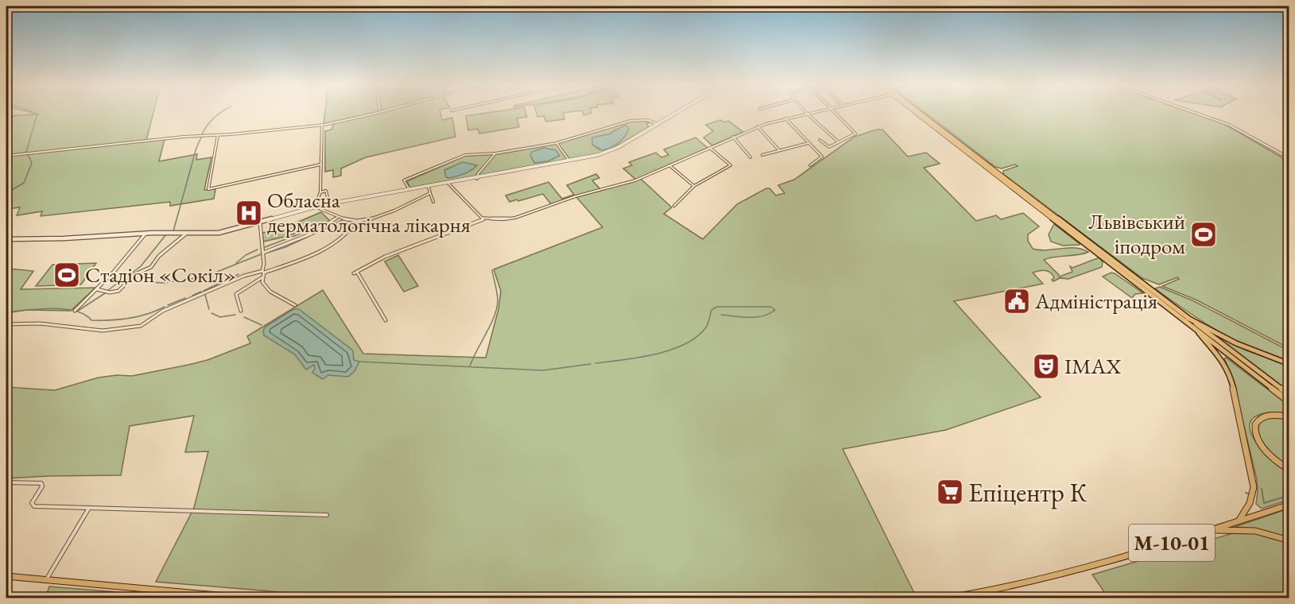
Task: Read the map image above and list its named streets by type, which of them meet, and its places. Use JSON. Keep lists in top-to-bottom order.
{
  "streets": {
    "main road": ["М-10-01"]
  },
  "places": {
    "hospital": ["Обласна дерматологічна лікарня"],
    "sports": ["Львівський іподром", "Стадіон «Сокіл»"],
    "public building": ["Адміністрація"],
    "theatre": ["IMAX"],
    "supermarket": ["Епіцентр К"]
  }
}
